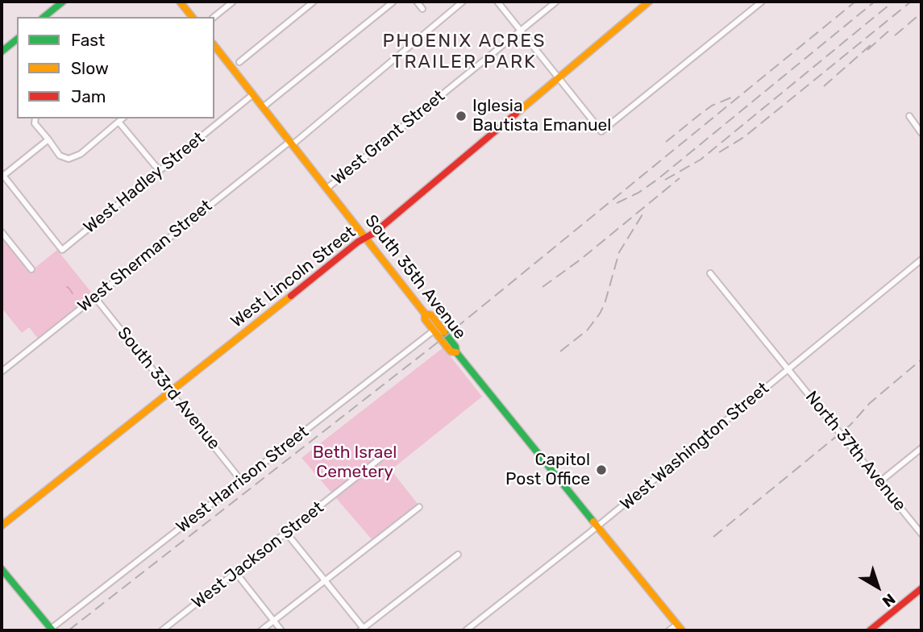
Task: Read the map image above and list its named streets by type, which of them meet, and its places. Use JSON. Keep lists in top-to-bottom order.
{
  "streets": {
    "main road": ["West Lincoln Street", "South 35th Avenue"],
    "street": [
      "West Grant Street",
      "West Hadley Street",
      "West Sherman Street",
      "South 33rd Avenue",
      "West Washington Street",
      "North 37th Avenue",
      "West Harrison Street",
      "West Jackson Street"
    ]
  },
  "crossings": [
    ["West Grant Street", "South 35th Avenue"],
    ["West Hadley Street", "South 35th Avenue"],
    ["West Sherman Street", "South 35th Avenue"],
    ["West Sherman Street", "South 33rd Avenue"],
    ["West Lincoln Street", "South 35th Avenue"],
    ["West Lincoln Street", "South 33rd Avenue"],
    ["South 35th Avenue", "West Washington Street"],
    ["South 33rd Avenue", "West Harrison Street"],
    ["West Washington Street", "North 37th Avenue"]
  ],
  "districts": ["PHOENIX ACRES TRAILER PARK"],
  "parks": ["Beth Israel Cemetery"],
  "places": ["Iglesia Bautista Emanuel", "Capitol Post Office"],
  "legend": ["Fast", "Slow", "Jam"],
  "north": "bottom right"
}
